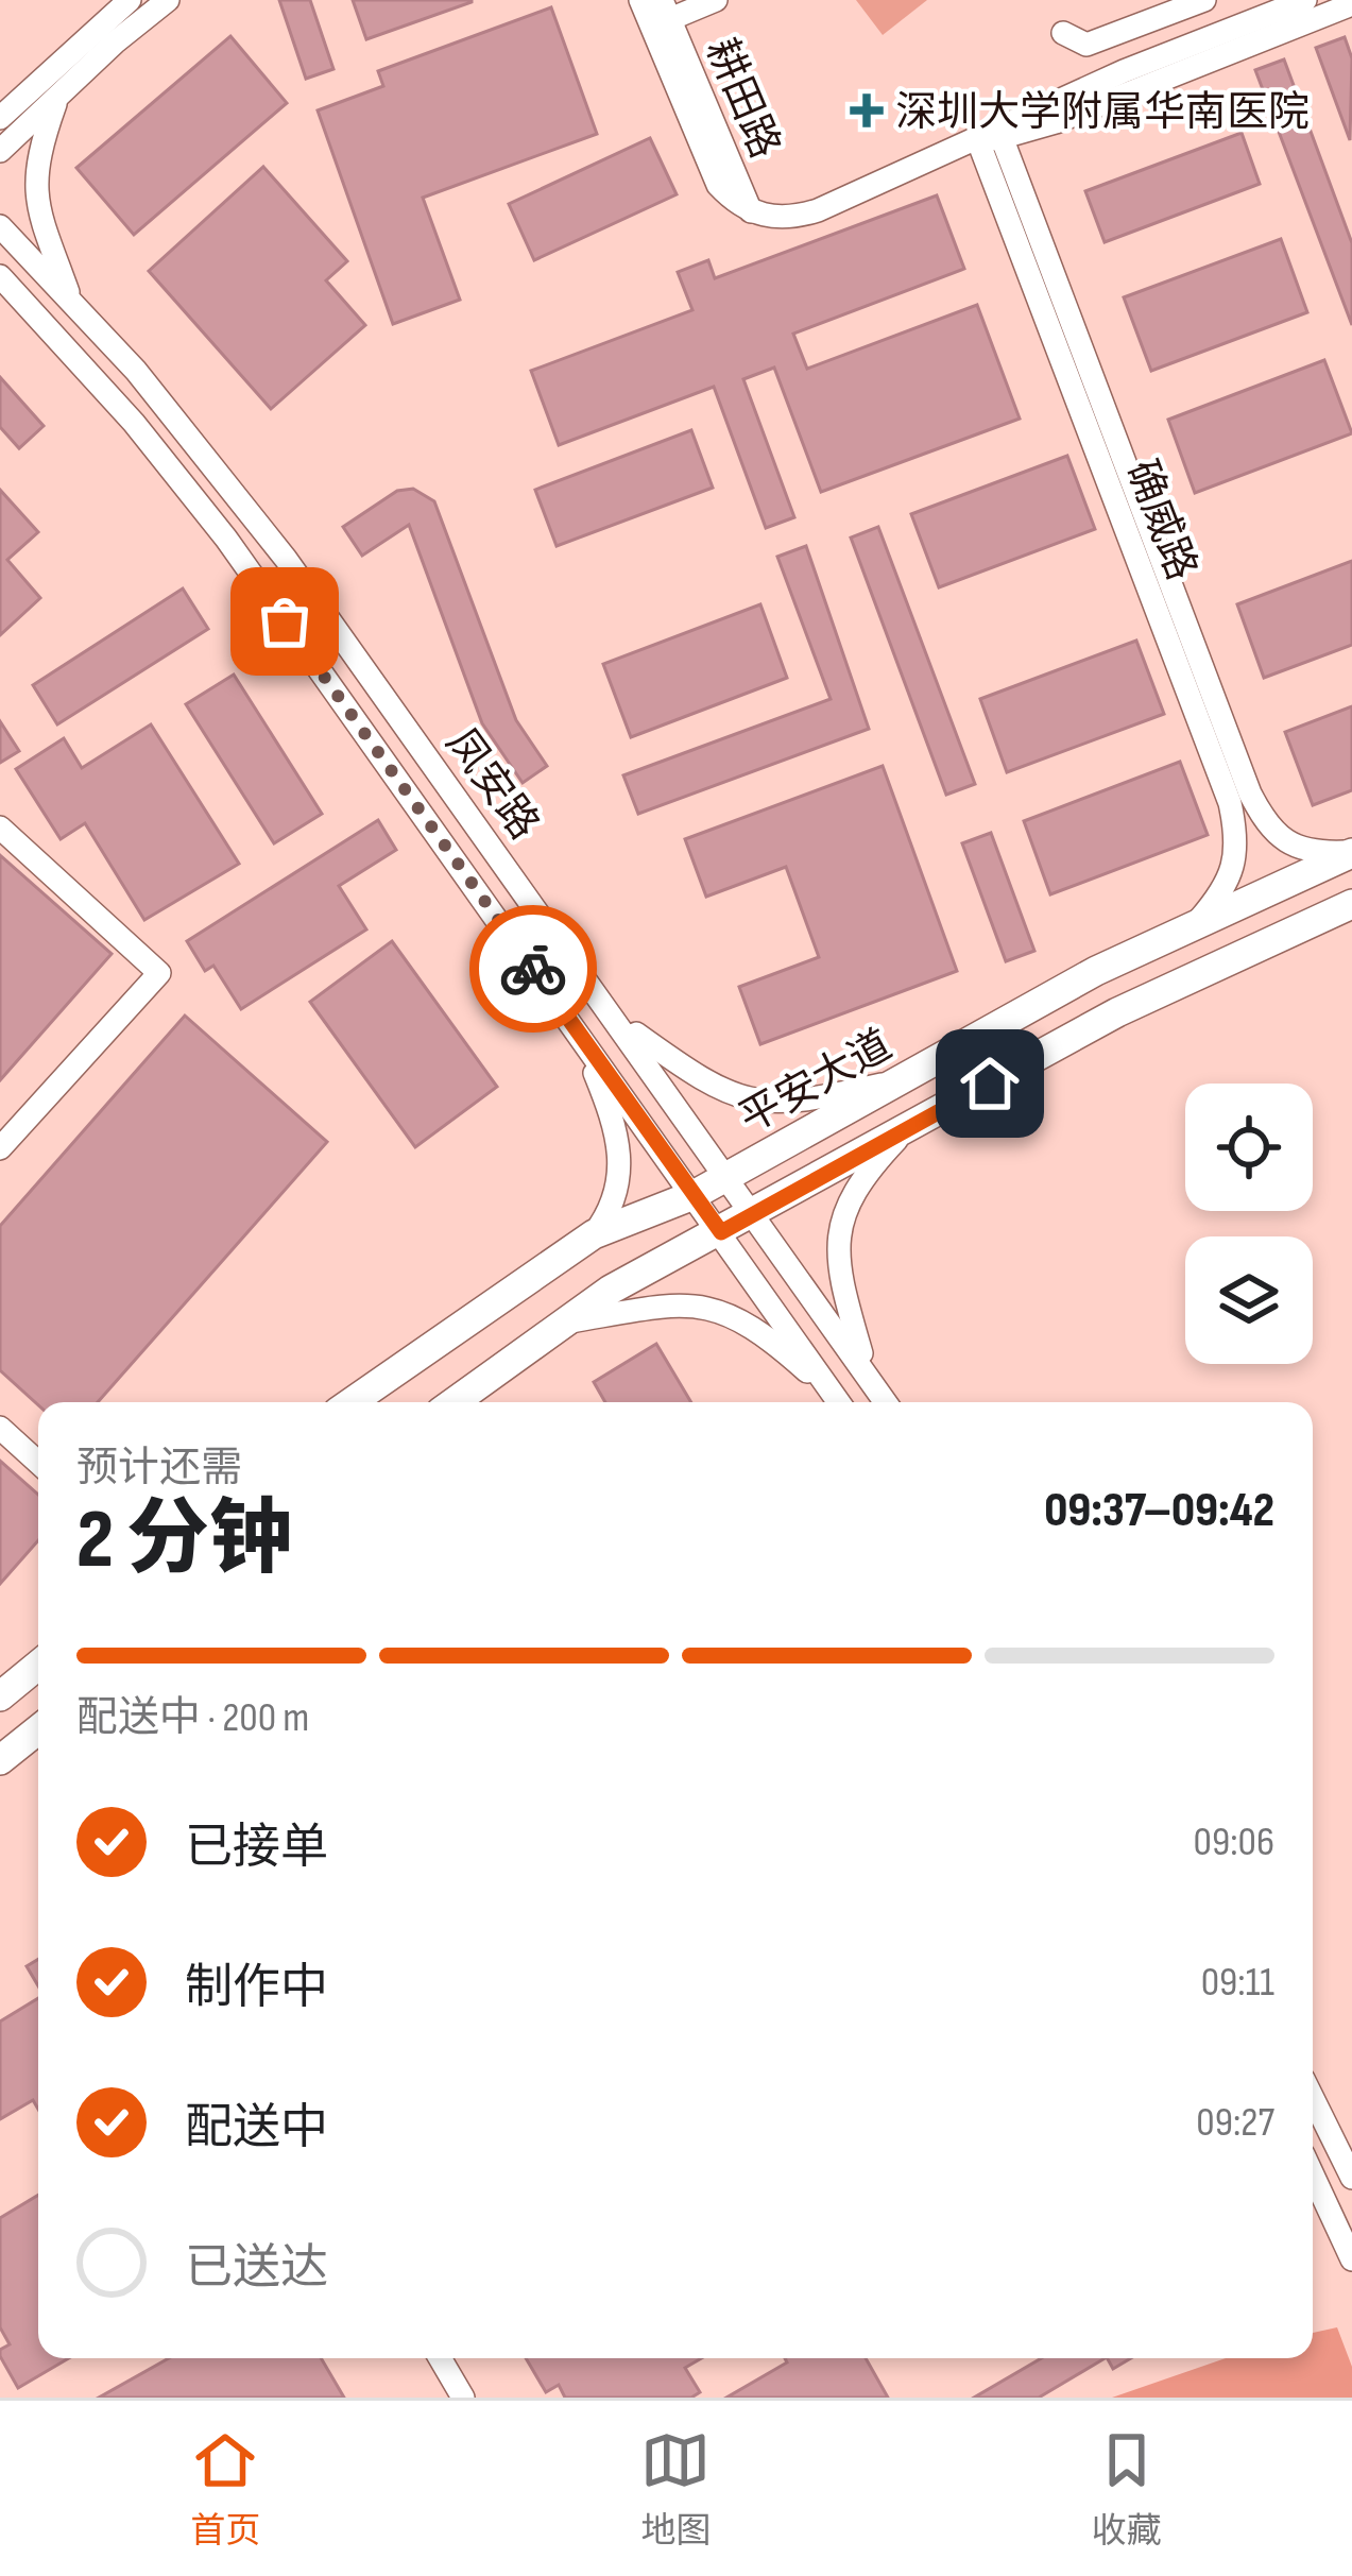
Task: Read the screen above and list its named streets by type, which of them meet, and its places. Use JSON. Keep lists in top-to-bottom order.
{
  "streets": {
    "main road": ["平安大道"],
    "street": ["耕田路", "确威路", "凤安路"]
  },
  "crossings": [
    ["确威路", "平安大道"],
    ["凤安路", "平安大道"]
  ],
  "places": {
    "health": ["深圳大学附属华南医院"]
  },
  "page": {
    "heading": ["2 分钟", "预计还需", "09:37–09:42"],
    "bar": "配送中 · 200 m",
    "list": [
      ["已接单", "09:06"],
      ["制作中", "09:11"],
      ["配送中", "09:27"],
      "已送达"
    ],
    "tabs": ["首页", "地图", "收藏"]
  }
}
